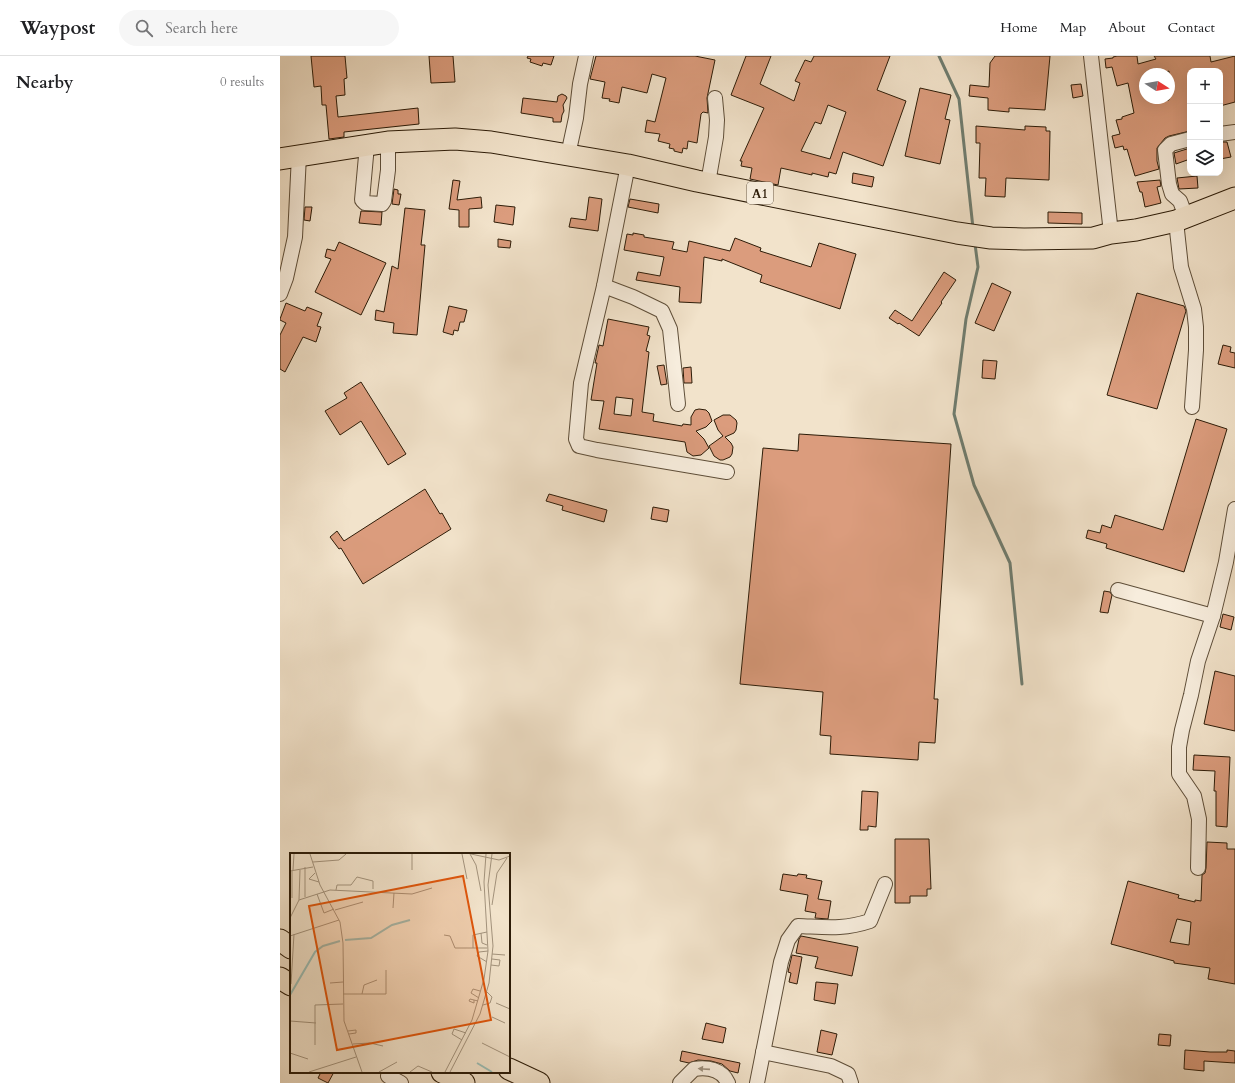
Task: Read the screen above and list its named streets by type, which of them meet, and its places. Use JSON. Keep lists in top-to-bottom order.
{
  "streets": {
    "highway": ["A1"]
  },
  "north": "right",
  "page": {
    "header": "Waypost",
    "search": "Search here",
    "nav": [
      "Home",
      "Map",
      "About",
      "Contact"
    ],
    "heading": ["Nearby", "0 results"],
    "map_buttons": ["+", "−"]
  }
}
